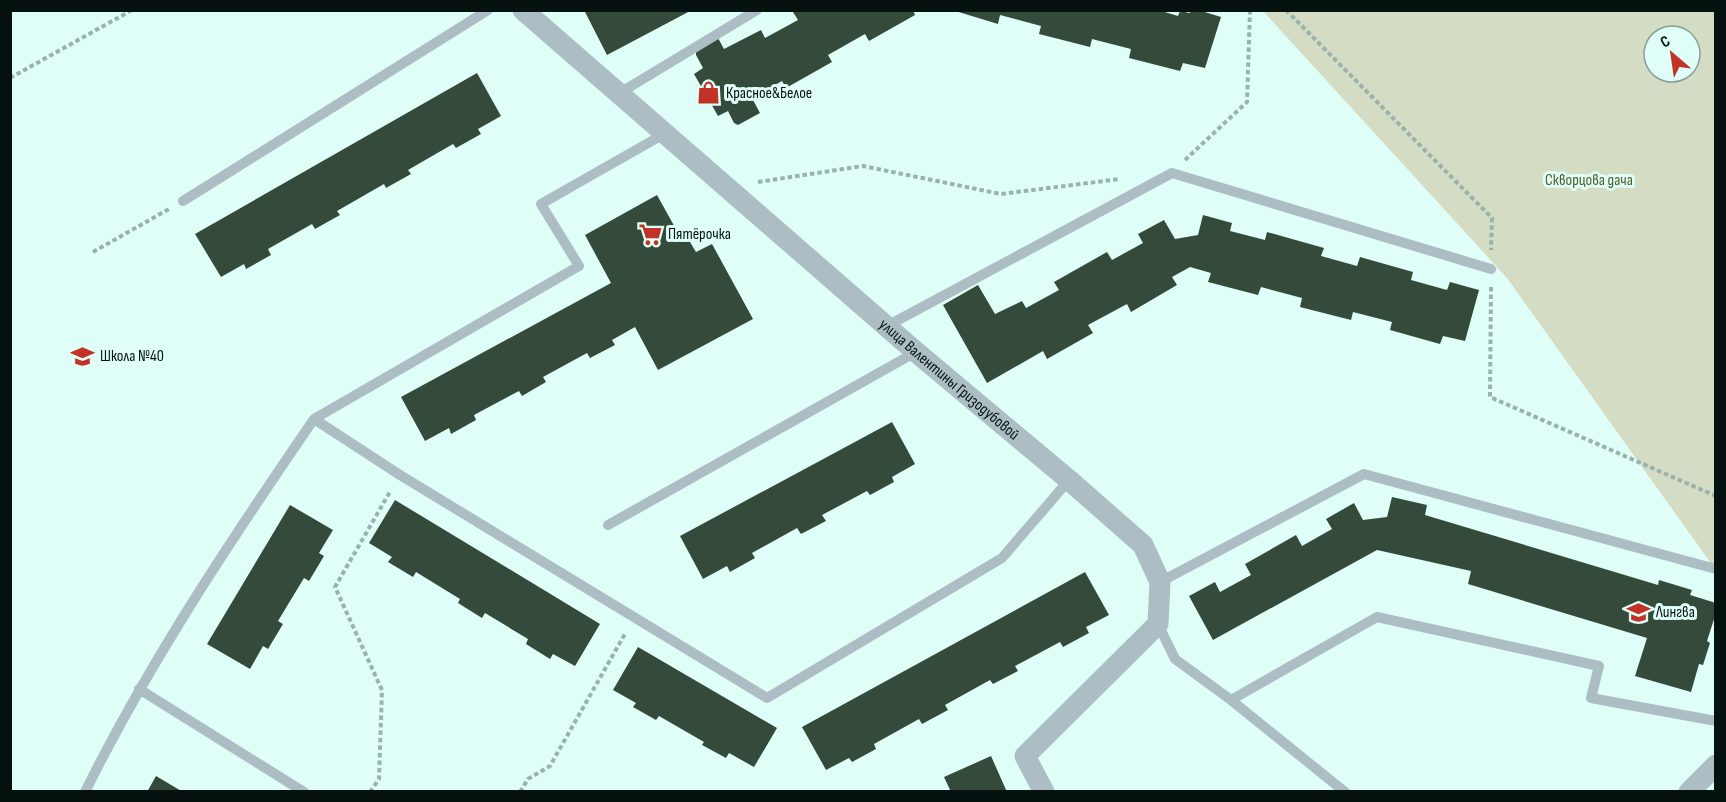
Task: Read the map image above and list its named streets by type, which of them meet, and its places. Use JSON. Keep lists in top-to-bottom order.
{
  "streets": {
    "street": ["улица Валентины Гризодубовой"]
  },
  "parks": ["Скворцова дача"],
  "places": {
    "shop": ["Красное&Белое"],
    "supermarket": ["Пятёрочка"],
    "school or university": ["Школа №40", "Лингва"]
  },
  "north": "top left"
}
